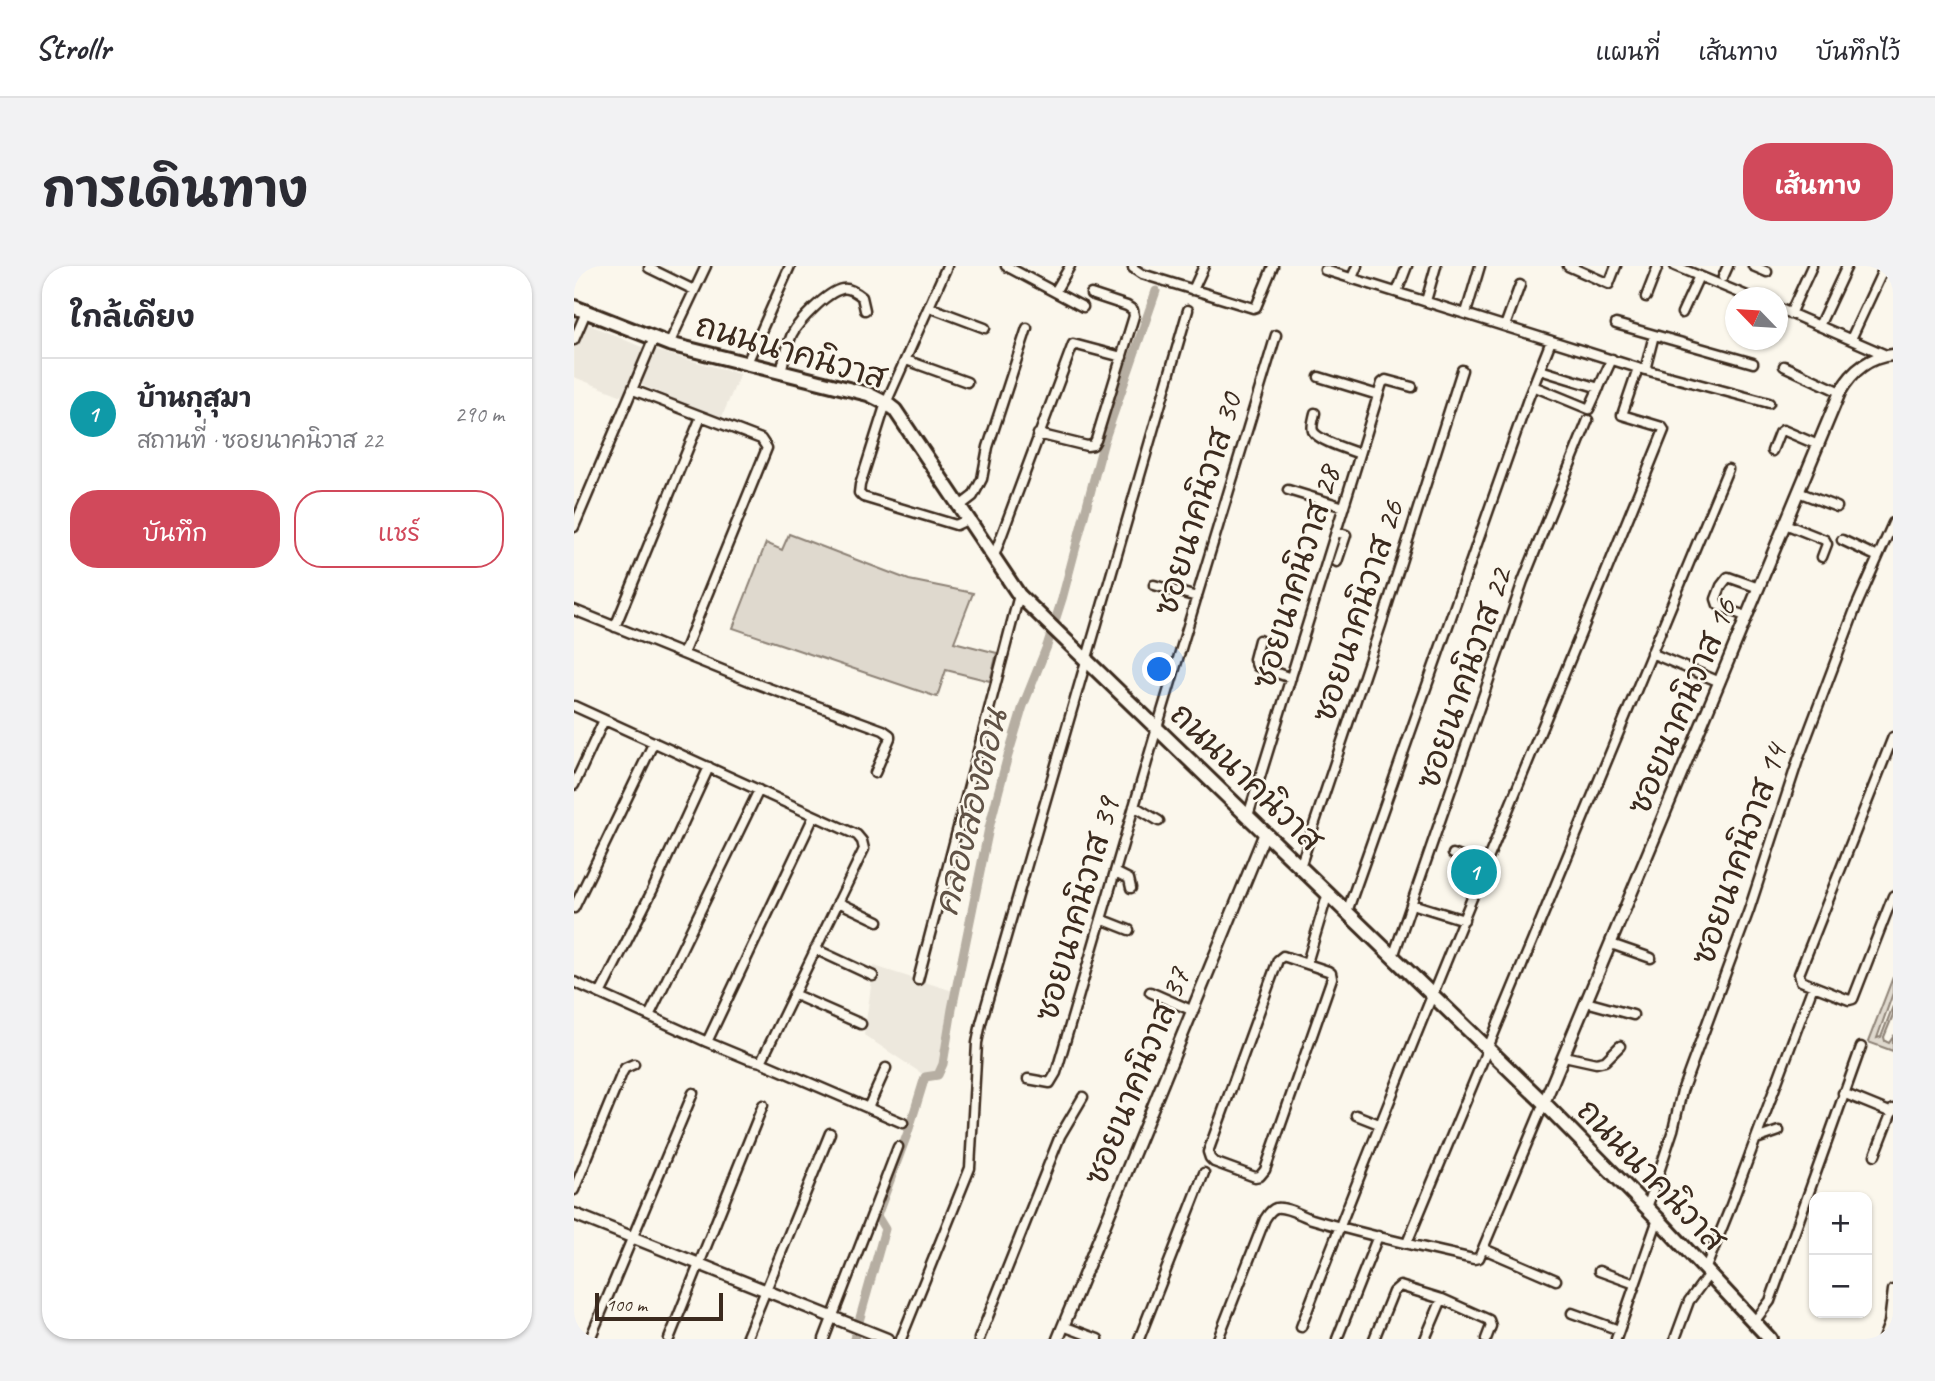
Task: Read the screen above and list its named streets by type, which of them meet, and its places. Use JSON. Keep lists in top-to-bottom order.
{
  "streets": {
    "main road": ["ถนนนาคนิวาส"],
    "street": [
      "ซอยนาคนิวาส 30",
      "ซอยนาคนิวาส 28",
      "ซอยนาคนิวาส 26",
      "ซอยนาคนิวาส 22",
      "ซอยนาคนิวาส 16",
      "ซอยนาคนิวาส 14",
      "ซอยนาคนิวาส 39",
      "ซอยนาคนิวาส 37"
    ]
  },
  "crossings": [
    ["ถนนนาคนิวาส", "ซอยนาคนิวาส 30"],
    ["ถนนนาคนิวาส", "ซอยนาคนิวาส 28"],
    ["ถนนนาคนิวาส", "ซอยนาคนิวาส 26"],
    ["ถนนนาคนิวาส", "ซอยนาคนิวาส 22"],
    ["ถนนนาคนิวาส", "ซอยนาคนิวาส 16"],
    ["ถนนนาคนิวาส", "ซอยนาคนิวาส 14"],
    ["ถนนนาคนิวาส", "ซอยนาคนิวาส 39"],
    ["ถนนนาคนิวาส", "ซอยนาคนิวาส 37"],
    ["ซอยนาคนิวาส 30", "ซอยนาคนิวาส 39"]
  ],
  "water": ["คลองสองตอน"],
  "scale_bar": "100 m",
  "north": "top left",
  "page": {
    "header": "Strollr",
    "nav": ["แผนที่", "เส้นทาง", "บันทึกไว้"],
    "title": "การเดินทาง",
    "buttons": [
      "เส้นทาง",
      ["บันทึก", "แชร์"]
    ],
    "heading": "ใกล้เคียง",
    "list": [
      {
        "mark": "1",
        "name": "บ้านกุสุมา",
        "note": "สถานที่ · ซอยนาคนิวาส 22",
        "value": "290 m"
      }
    ],
    "pins": "1",
    "map_buttons": ["+", "−"],
    "scale": "100 m"
  }
}
